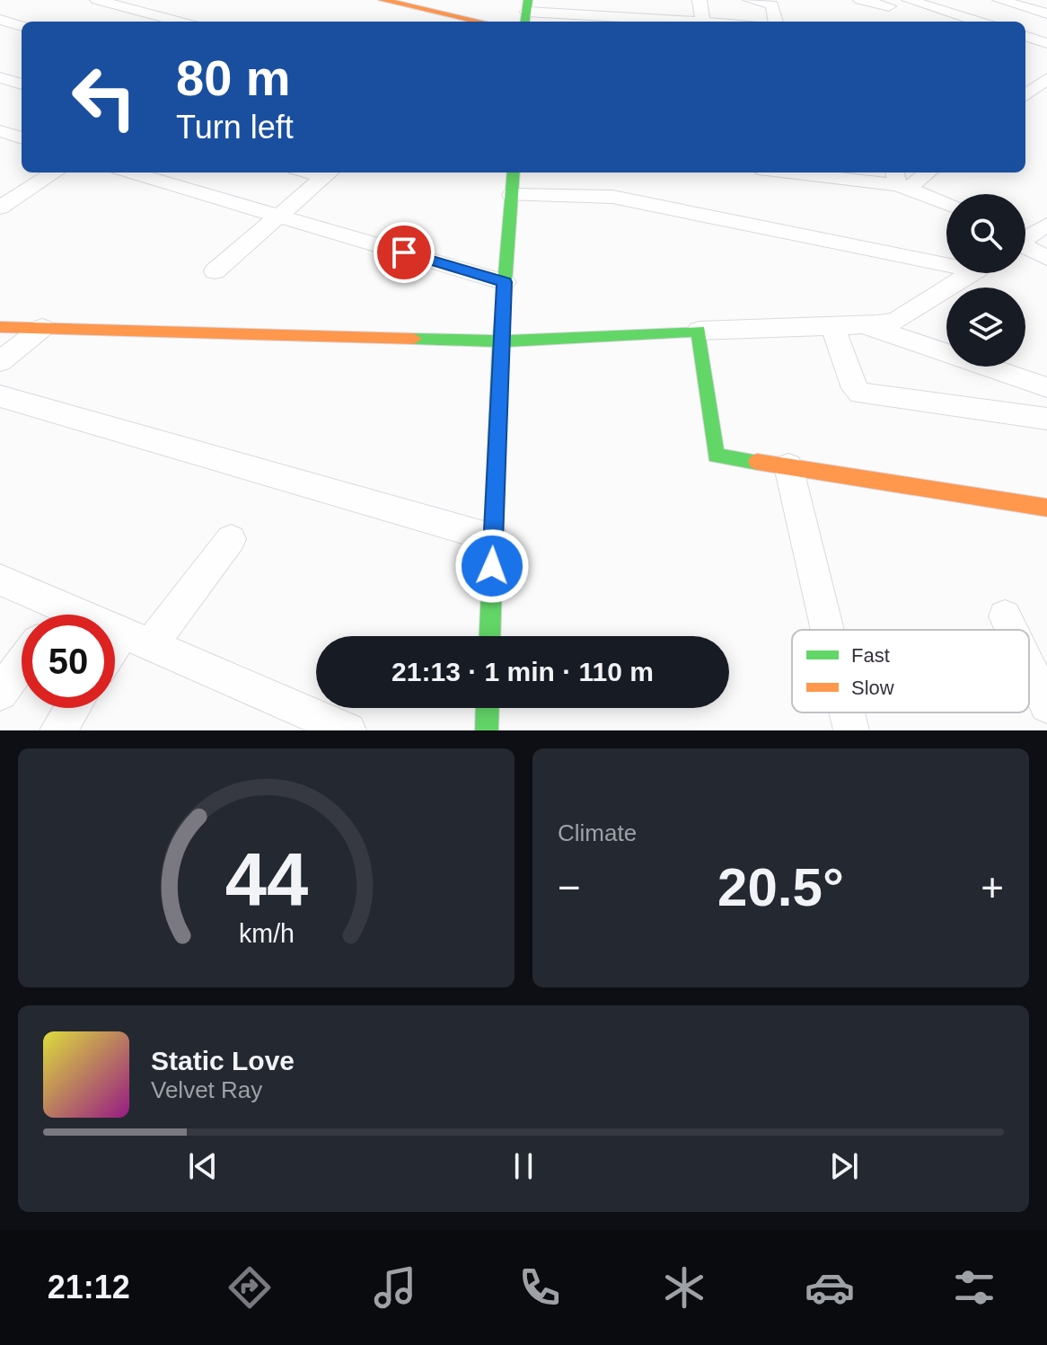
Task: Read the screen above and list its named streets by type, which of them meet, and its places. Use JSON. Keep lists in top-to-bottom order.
{
  "legend": ["Fast", "Slow"],
  "page": {
    "turn": ["80 m", "Turn left"],
    "limit": "50",
    "trip": "21:13 · 1 min · 110 m",
    "tile": "Climate",
    "heat": ["−", "20.5°", "+"],
    "song": ["Static Love", "Velvet Ray"],
    "tabs": "21:12",
    "gauge": ["44", "km/h"]
  }
}
